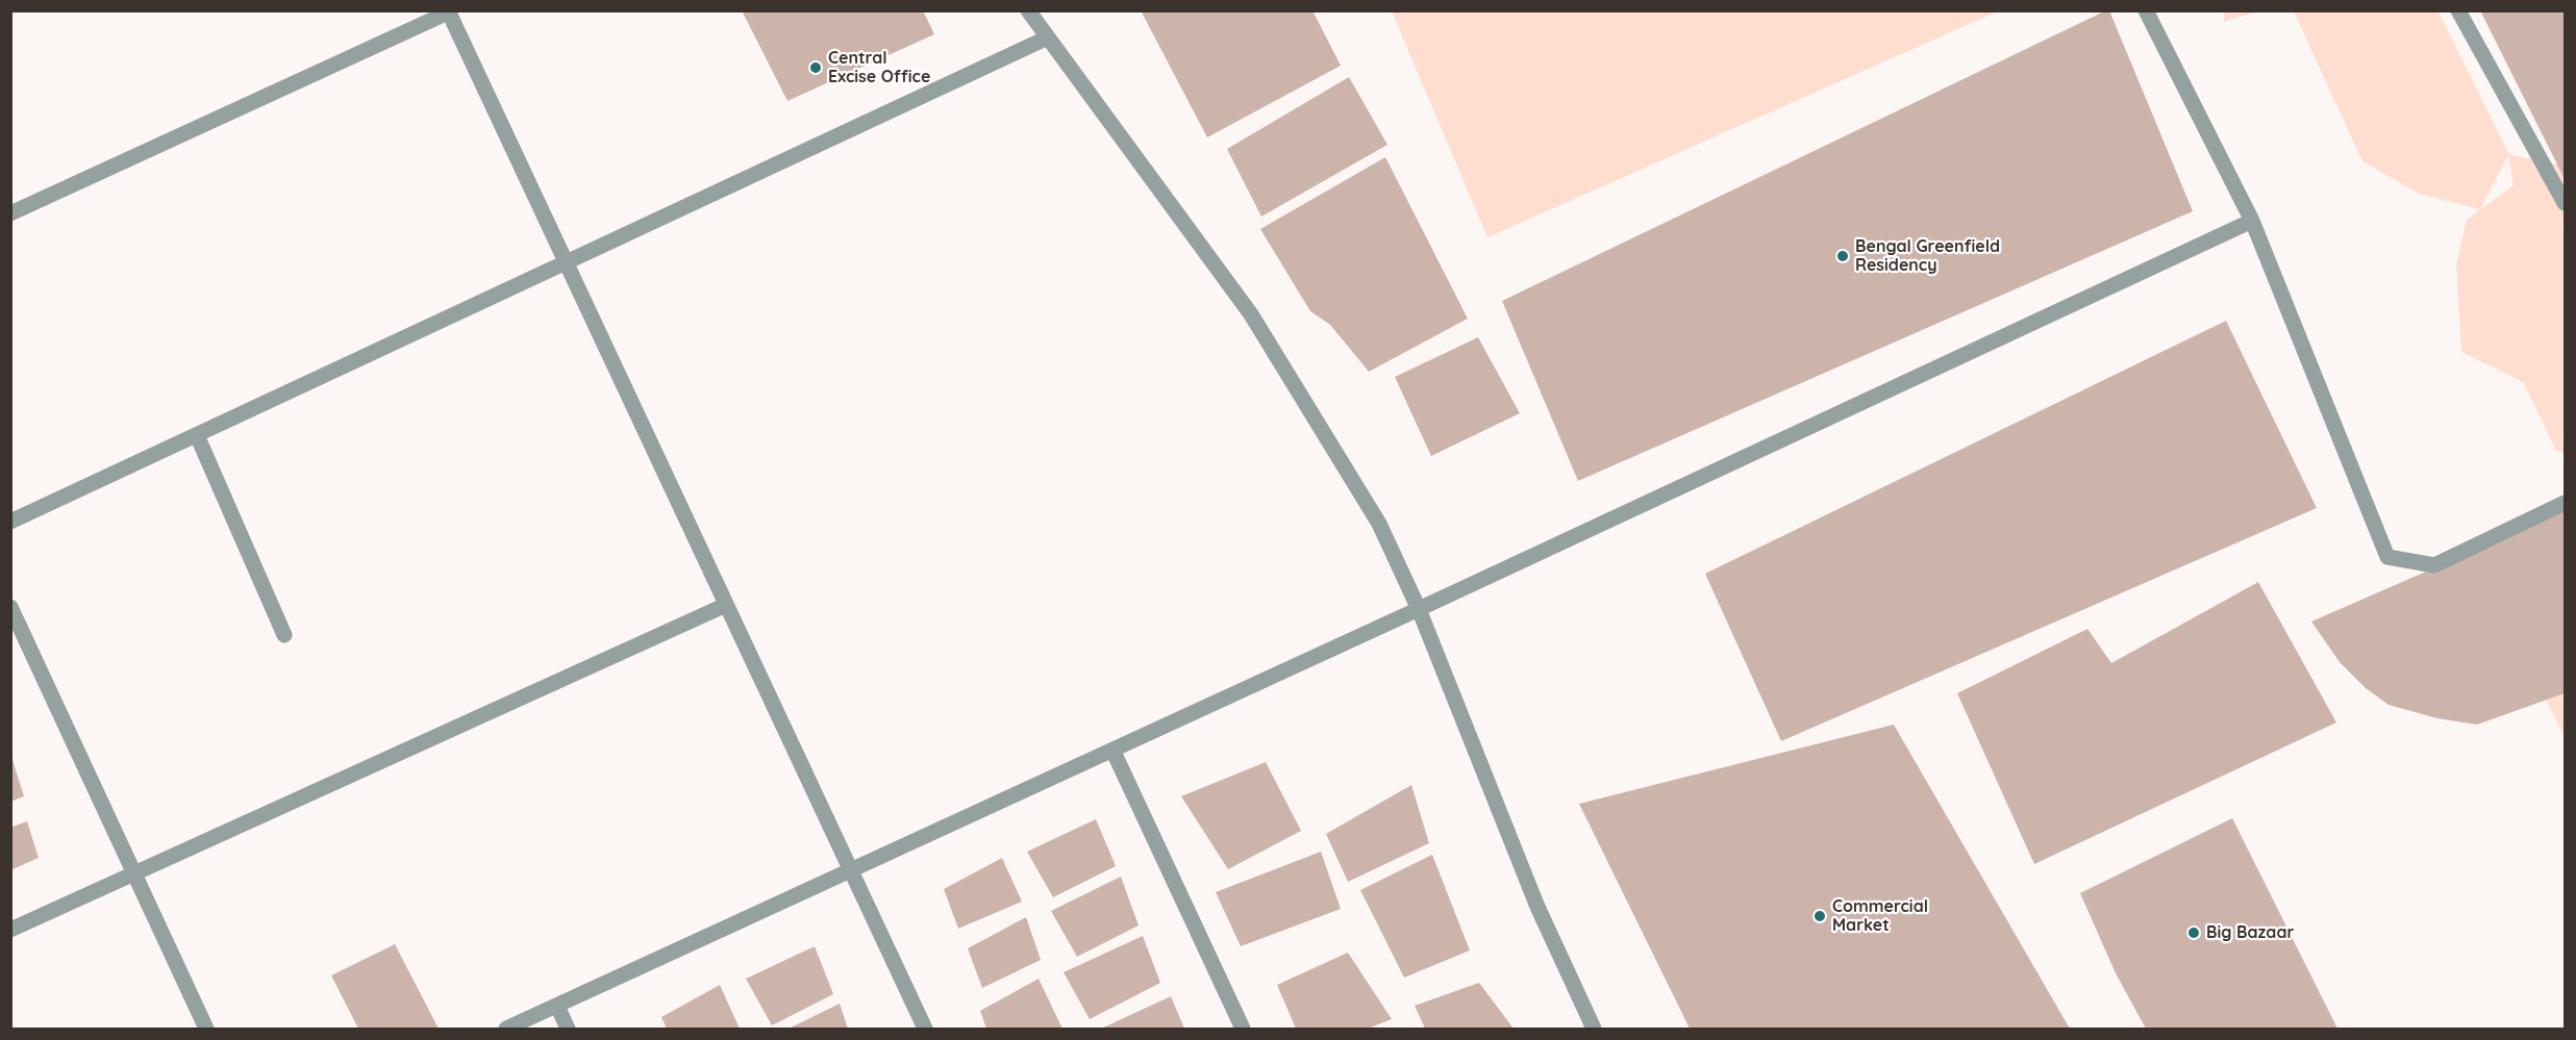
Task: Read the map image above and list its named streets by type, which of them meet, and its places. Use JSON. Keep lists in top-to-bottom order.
{
  "places": [
    "Central Excise Office",
    "Bengal Greenfield Residency",
    "Commercial Market",
    "Big Bazaar"
  ]
}
